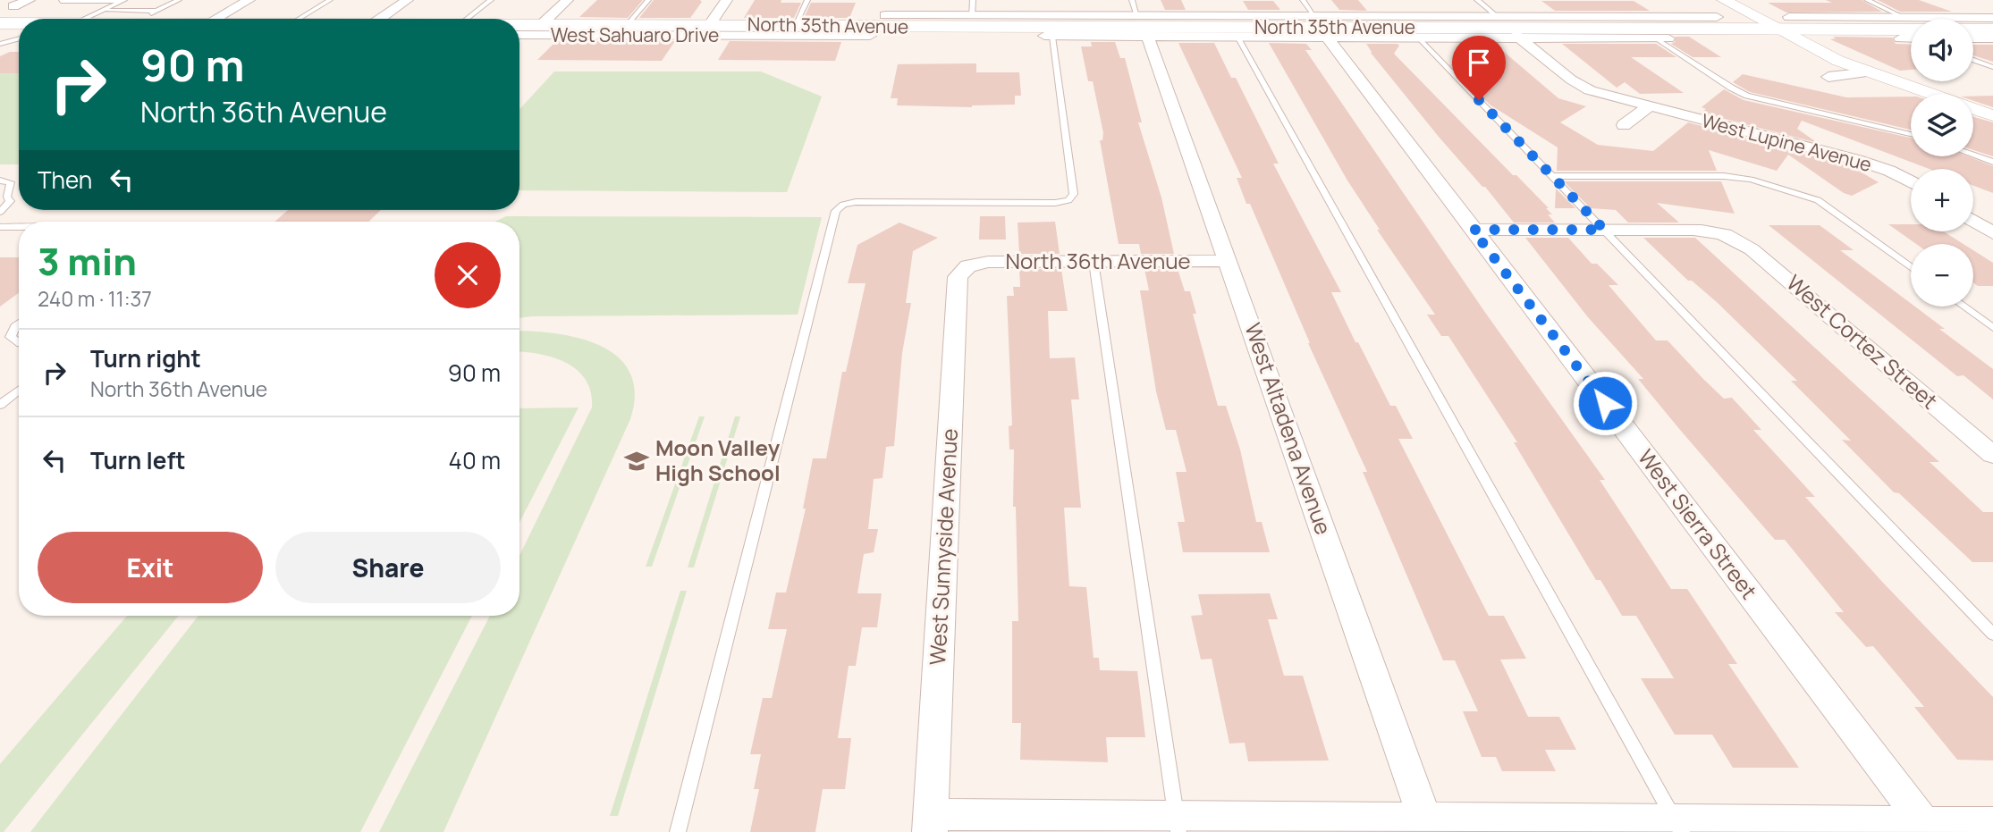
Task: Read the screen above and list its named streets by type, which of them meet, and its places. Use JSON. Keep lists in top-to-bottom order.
{
  "streets": {
    "main road": ["North 35th Avenue"],
    "street": [
      "West Sahuaro Drive",
      "West Lupine Avenue",
      "North 36th Avenue",
      "West Cortez Street",
      "West Altadena Avenue",
      "West Sierra Street",
      "West Sunnyside Avenue"
    ]
  },
  "crossings": [
    ["North 35th Avenue", "West Sahuaro Drive"],
    ["North 35th Avenue", "West Lupine Avenue"],
    ["North 35th Avenue", "West Altadena Avenue"],
    ["North 35th Avenue", "West Sierra Street"],
    ["North 36th Avenue", "West Altadena Avenue"],
    ["North 36th Avenue", "West Sunnyside Avenue"]
  ],
  "places": {
    "school or university": ["Moon Valley High School"]
  },
  "page": {
    "map_buttons": ["+", "−"],
    "turn": ["90 m", "North 36th Avenue"],
    "then": "Then",
    "heading": ["3 min", "240 m · 11:37"],
    "list": [
      {
        "name": "Turn right",
        "note": "North 36th Avenue",
        "value": "90 m"
      },
      {
        "name": "Turn left",
        "value": "40 m"
      }
    ],
    "buttons": ["Exit", "Share"]
  }
}
